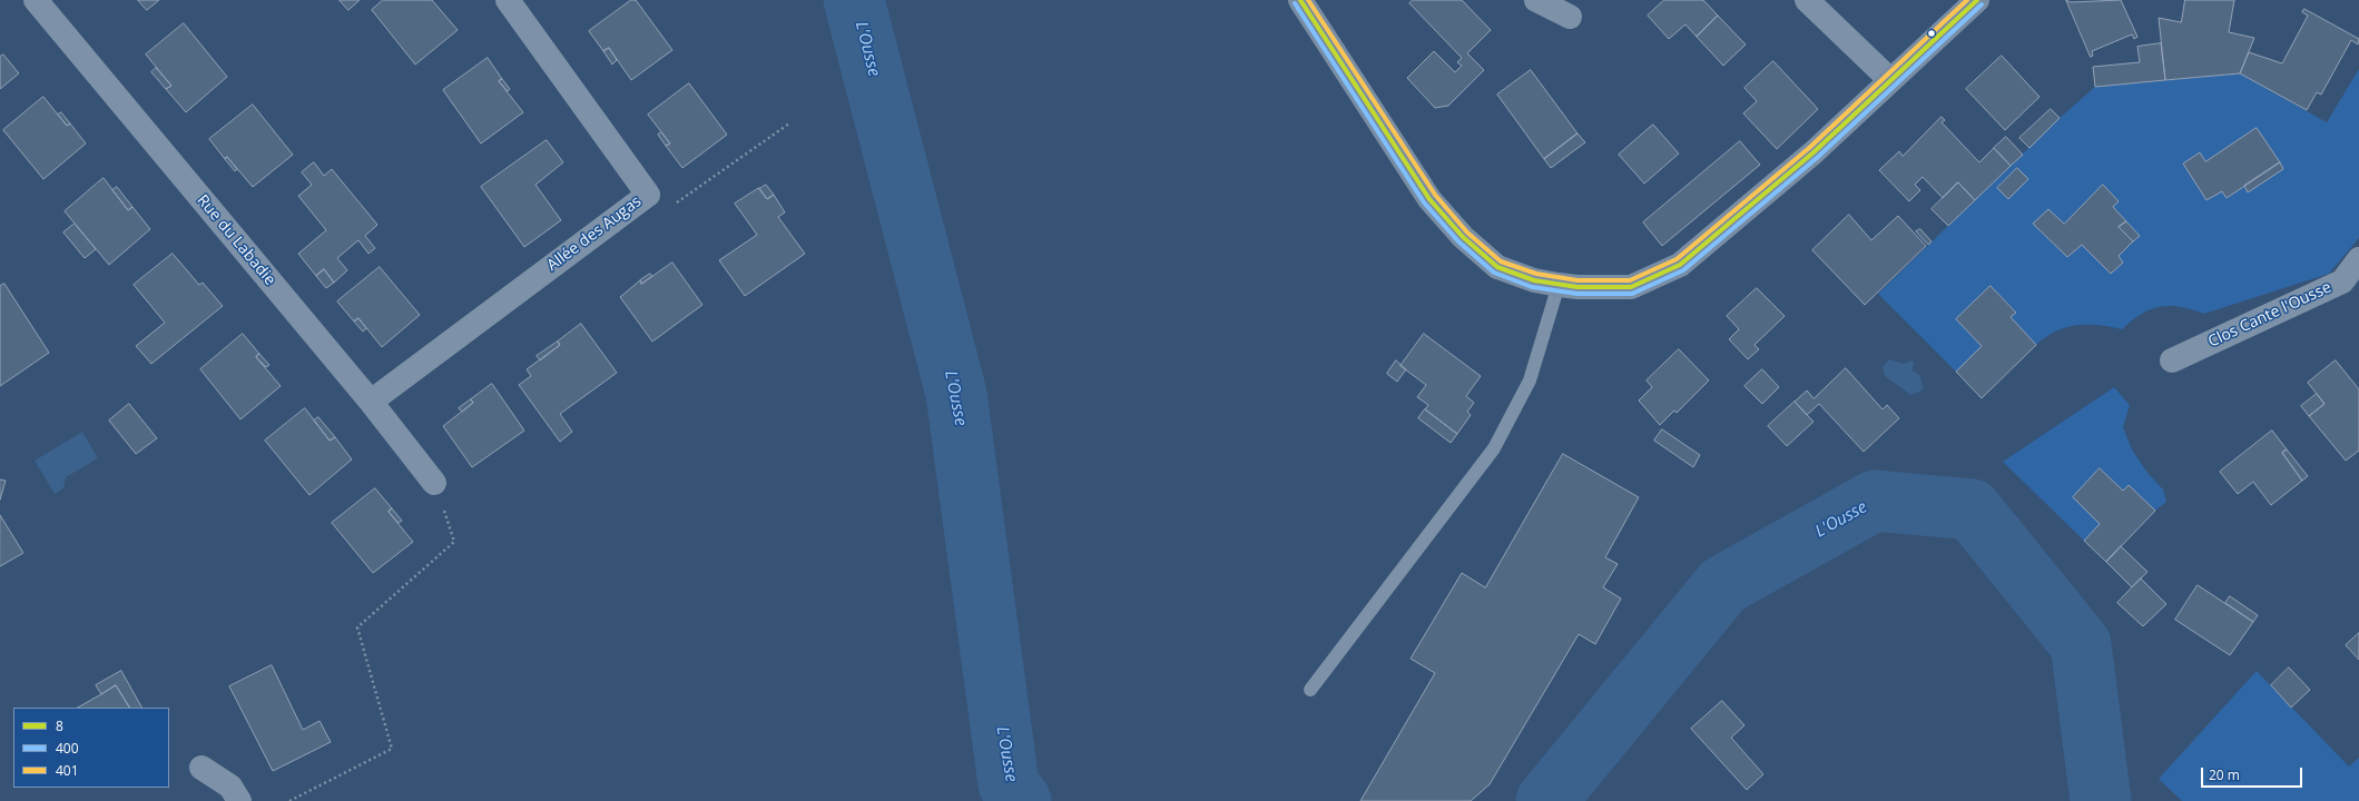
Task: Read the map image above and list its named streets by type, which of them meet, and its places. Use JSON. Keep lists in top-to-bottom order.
{
  "streets": {
    "street": ["Allée des Augas", "Rue du Labadie", "Clos Cante l'Ousse"]
  },
  "crossings": [
    ["Allée des Augas", "Rue du Labadie"]
  ],
  "water": ["L'Ousse"],
  "lines": ["transit line 8", "transit line 401", "transit line 400"],
  "legend": ["8", "400", "401"],
  "scale_bar": "20 m"
}
